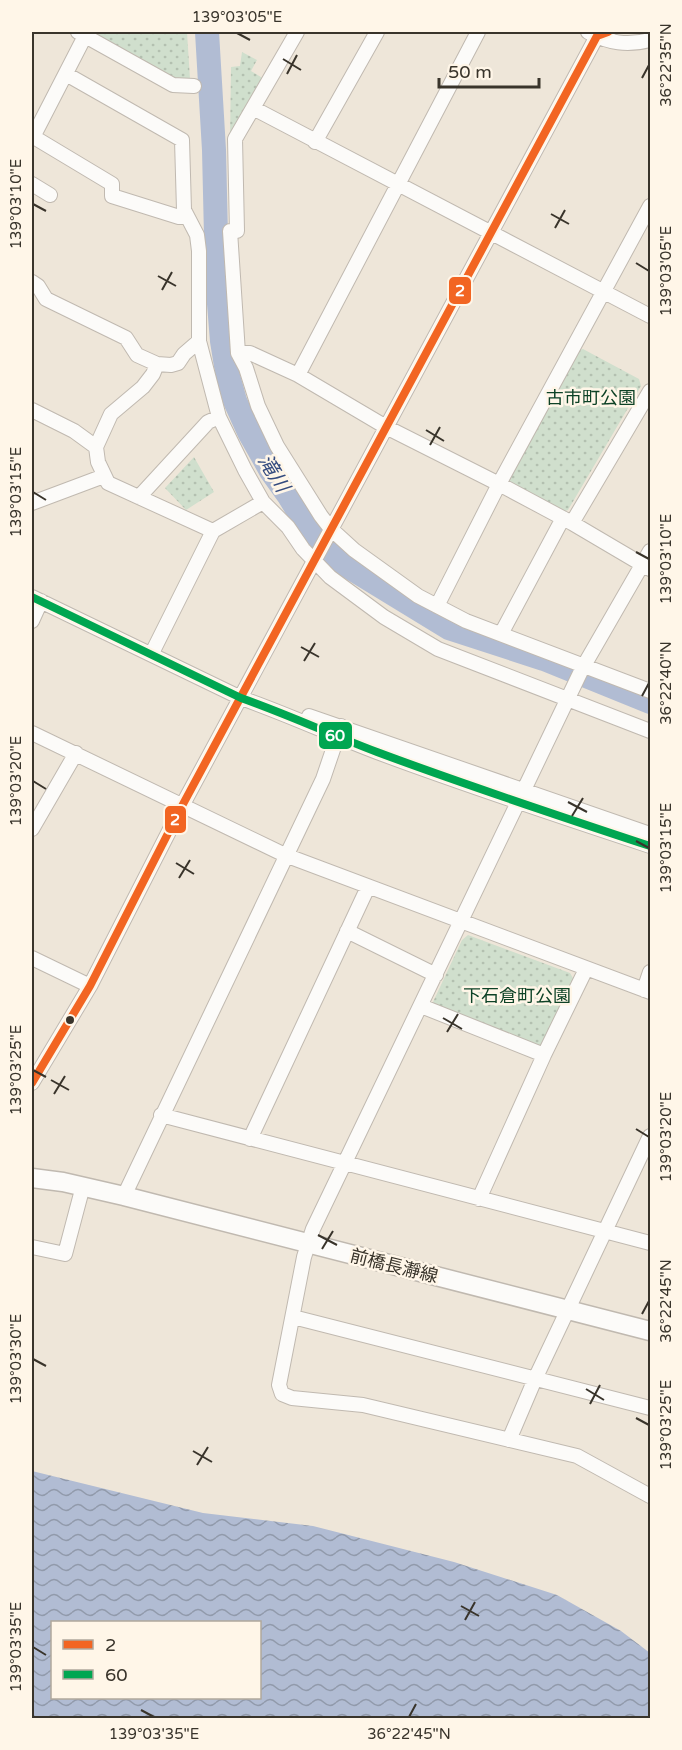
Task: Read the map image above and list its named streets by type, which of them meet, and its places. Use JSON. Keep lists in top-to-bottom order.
{
  "streets": {
    "main road": ["前橋長瀞線"]
  },
  "water": ["滝川"],
  "parks": ["古市町公園", "下石倉町公園"],
  "lines": ["transit line 2", "transit line 60"],
  "legend": ["2", "60"],
  "scale_bar": "50 m",
  "coordinates": [
    "139°03'05\"E",
    "36°22'35\"N",
    "139°03'10\"E",
    "139°03'15\"E",
    "36°22'40\"N",
    "139°03'20\"E",
    "139°03'25\"E",
    "36°22'45\"N",
    "139°03'30\"E",
    "139°03'35\"E"
  ]
}
